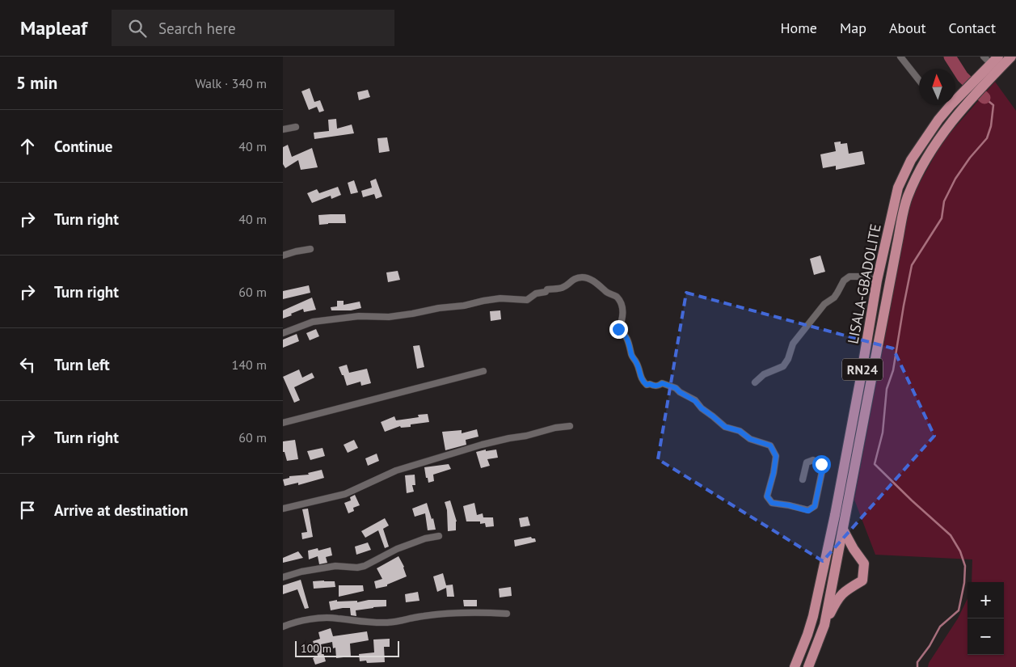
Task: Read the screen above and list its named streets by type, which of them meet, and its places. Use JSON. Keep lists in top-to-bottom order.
{
  "streets": {
    "main road": ["LISALA-GBADOLITE", "RN24"]
  },
  "crossings": [
    ["LISALA-GBADOLITE", "RN24"]
  ],
  "scale_bar": "100 m",
  "north": "top",
  "page": {
    "header": "Mapleaf",
    "search": "Search here",
    "nav": [
      "Home",
      "Map",
      "About",
      "Contact"
    ],
    "heading": ["5 min", "Walk · 340 m"],
    "list": [
      ["Continue", "40 m"],
      ["Turn right", "40 m"],
      ["Turn right", "60 m"],
      ["Turn left", "140 m"],
      ["Turn right", "60 m"],
      "Arrive at destination"
    ],
    "map_buttons": ["+", "−"],
    "scale": "100 m"
  }
}
